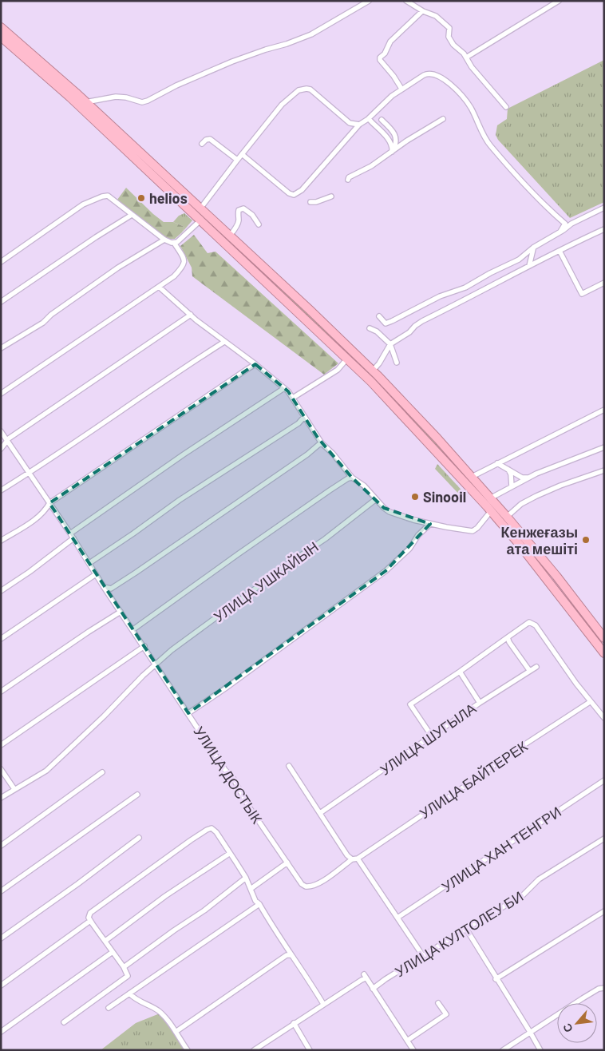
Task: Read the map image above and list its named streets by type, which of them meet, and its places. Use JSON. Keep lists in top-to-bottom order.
{
  "streets": {
    "street": [
      "УЛИЦА УШКАЙЫН",
      "УЛИЦА ШУГЫЛА",
      "УЛИЦА ДОСТЫК",
      "УЛИЦА БАЙТЕРЕК",
      "УЛИЦА ХАН ТЕНГРИ",
      "УЛИЦА КУЛТОЛЕУ БИ"
    ]
  },
  "crossings": [
    ["УЛИЦА УШКАЙЫН", "УЛИЦА ДОСТЫК"]
  ],
  "places": ["helios", "Sinooil", "Кенжеғазы ата мешіті"],
  "north": "bottom left"
}
